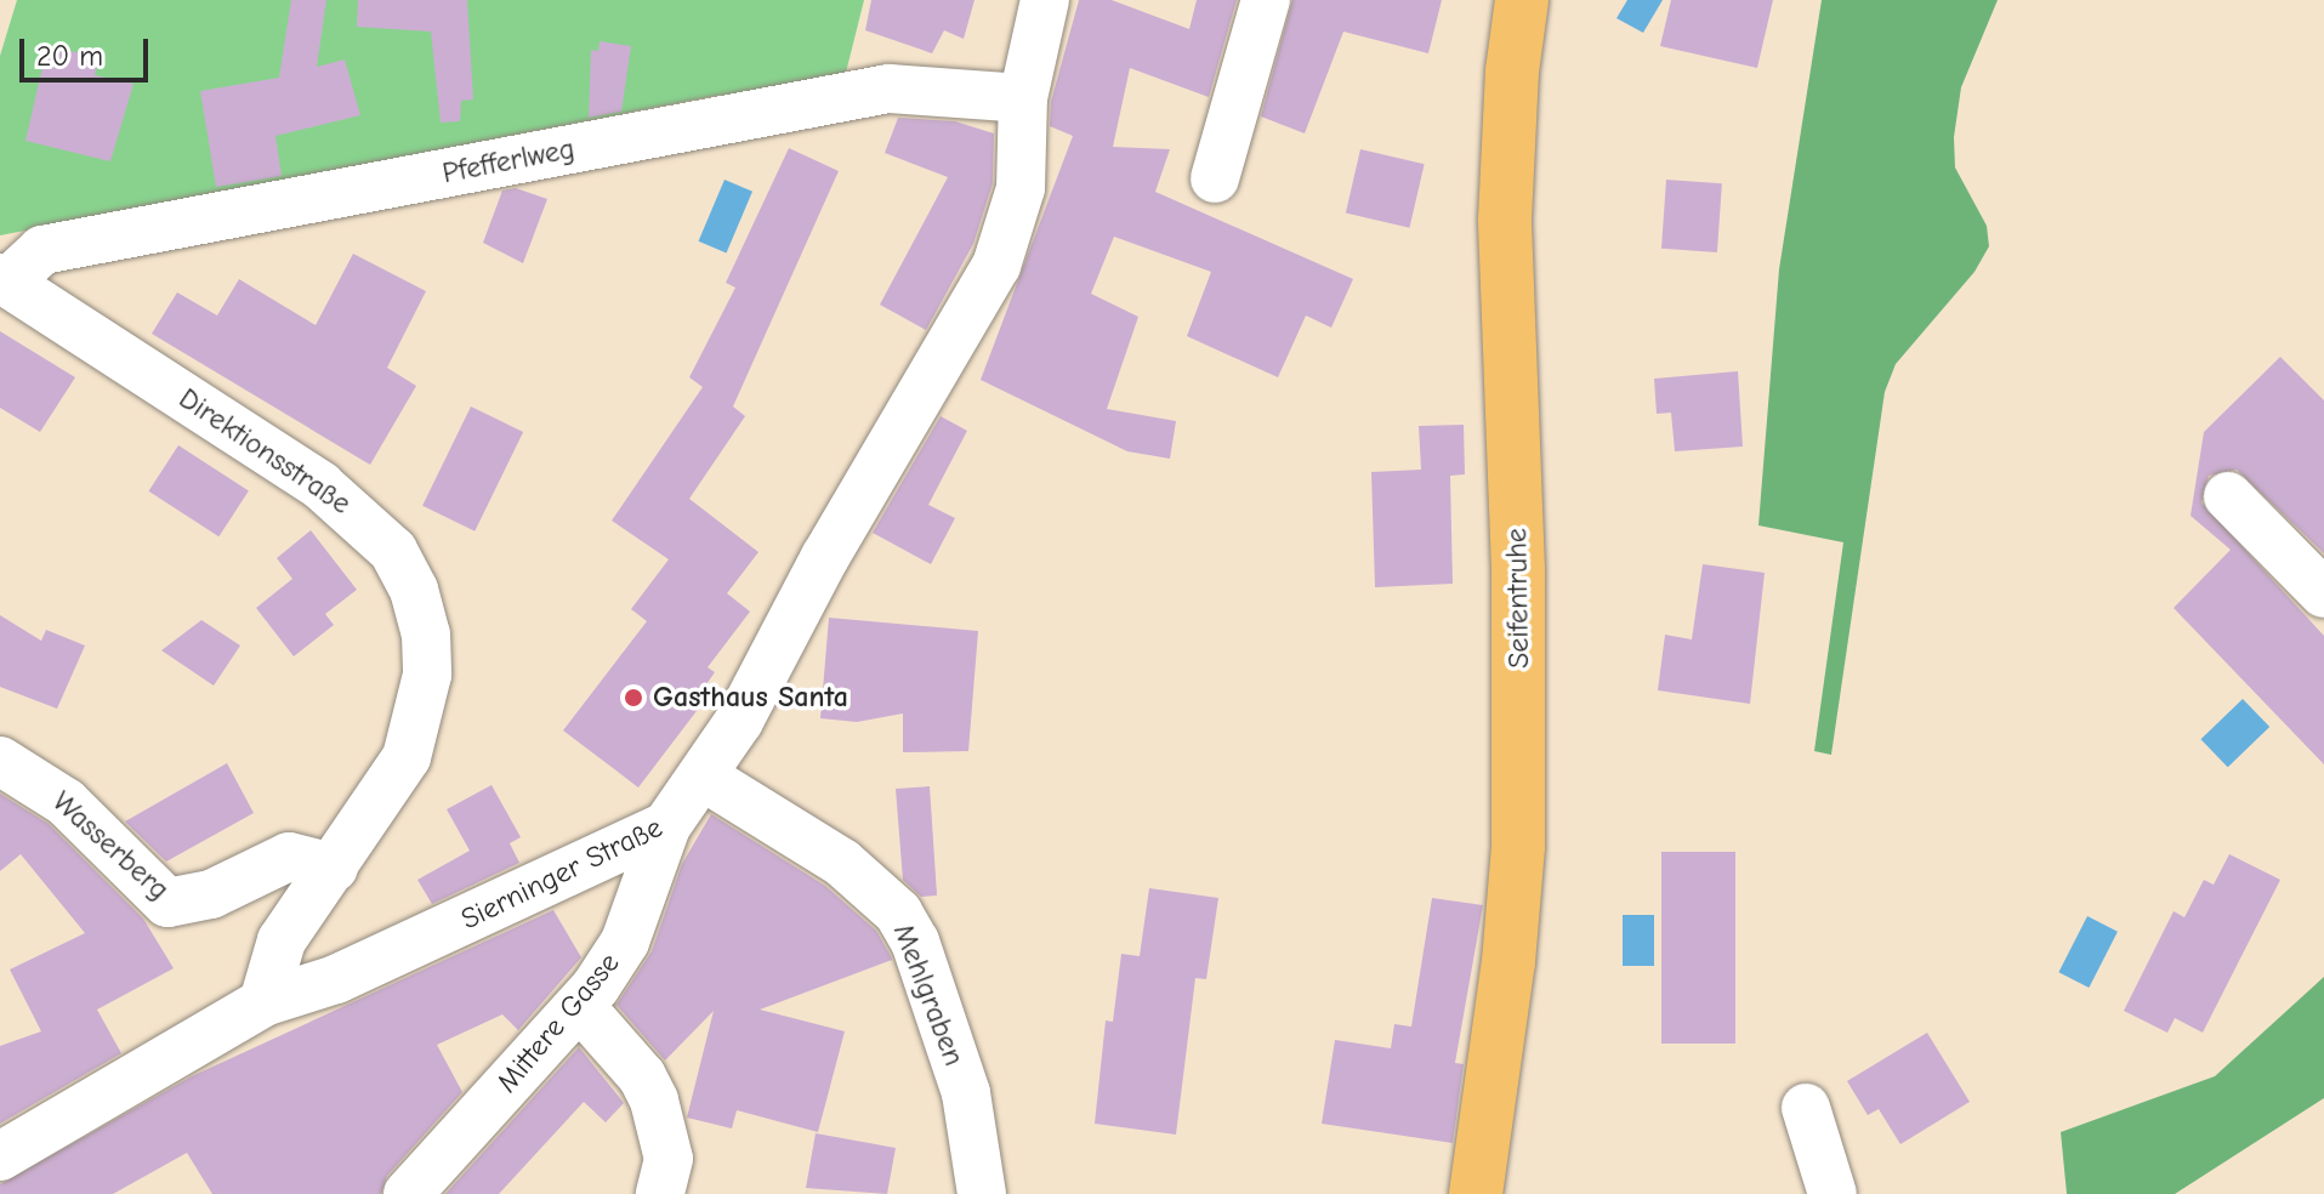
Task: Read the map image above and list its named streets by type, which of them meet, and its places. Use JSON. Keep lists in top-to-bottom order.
{
  "streets": {
    "main road": ["Seifentruhe"],
    "street": [
      "Pfefferlweg",
      "Direktionsstraße",
      "Wasserberg",
      "Sierninger Straße",
      "Mehlgraben",
      "Mittere Gasse"
    ]
  },
  "crossings": [
    ["Pfefferlweg", "Direktionsstraße"],
    ["Pfefferlweg", "Sierninger Straße"],
    ["Direktionsstraße", "Wasserberg"],
    ["Direktionsstraße", "Sierninger Straße"],
    ["Sierninger Straße", "Mehlgraben"],
    ["Sierninger Straße", "Mittere Gasse"]
  ],
  "places": ["Gasthaus Santa"],
  "scale_bar": "20 m"
}
